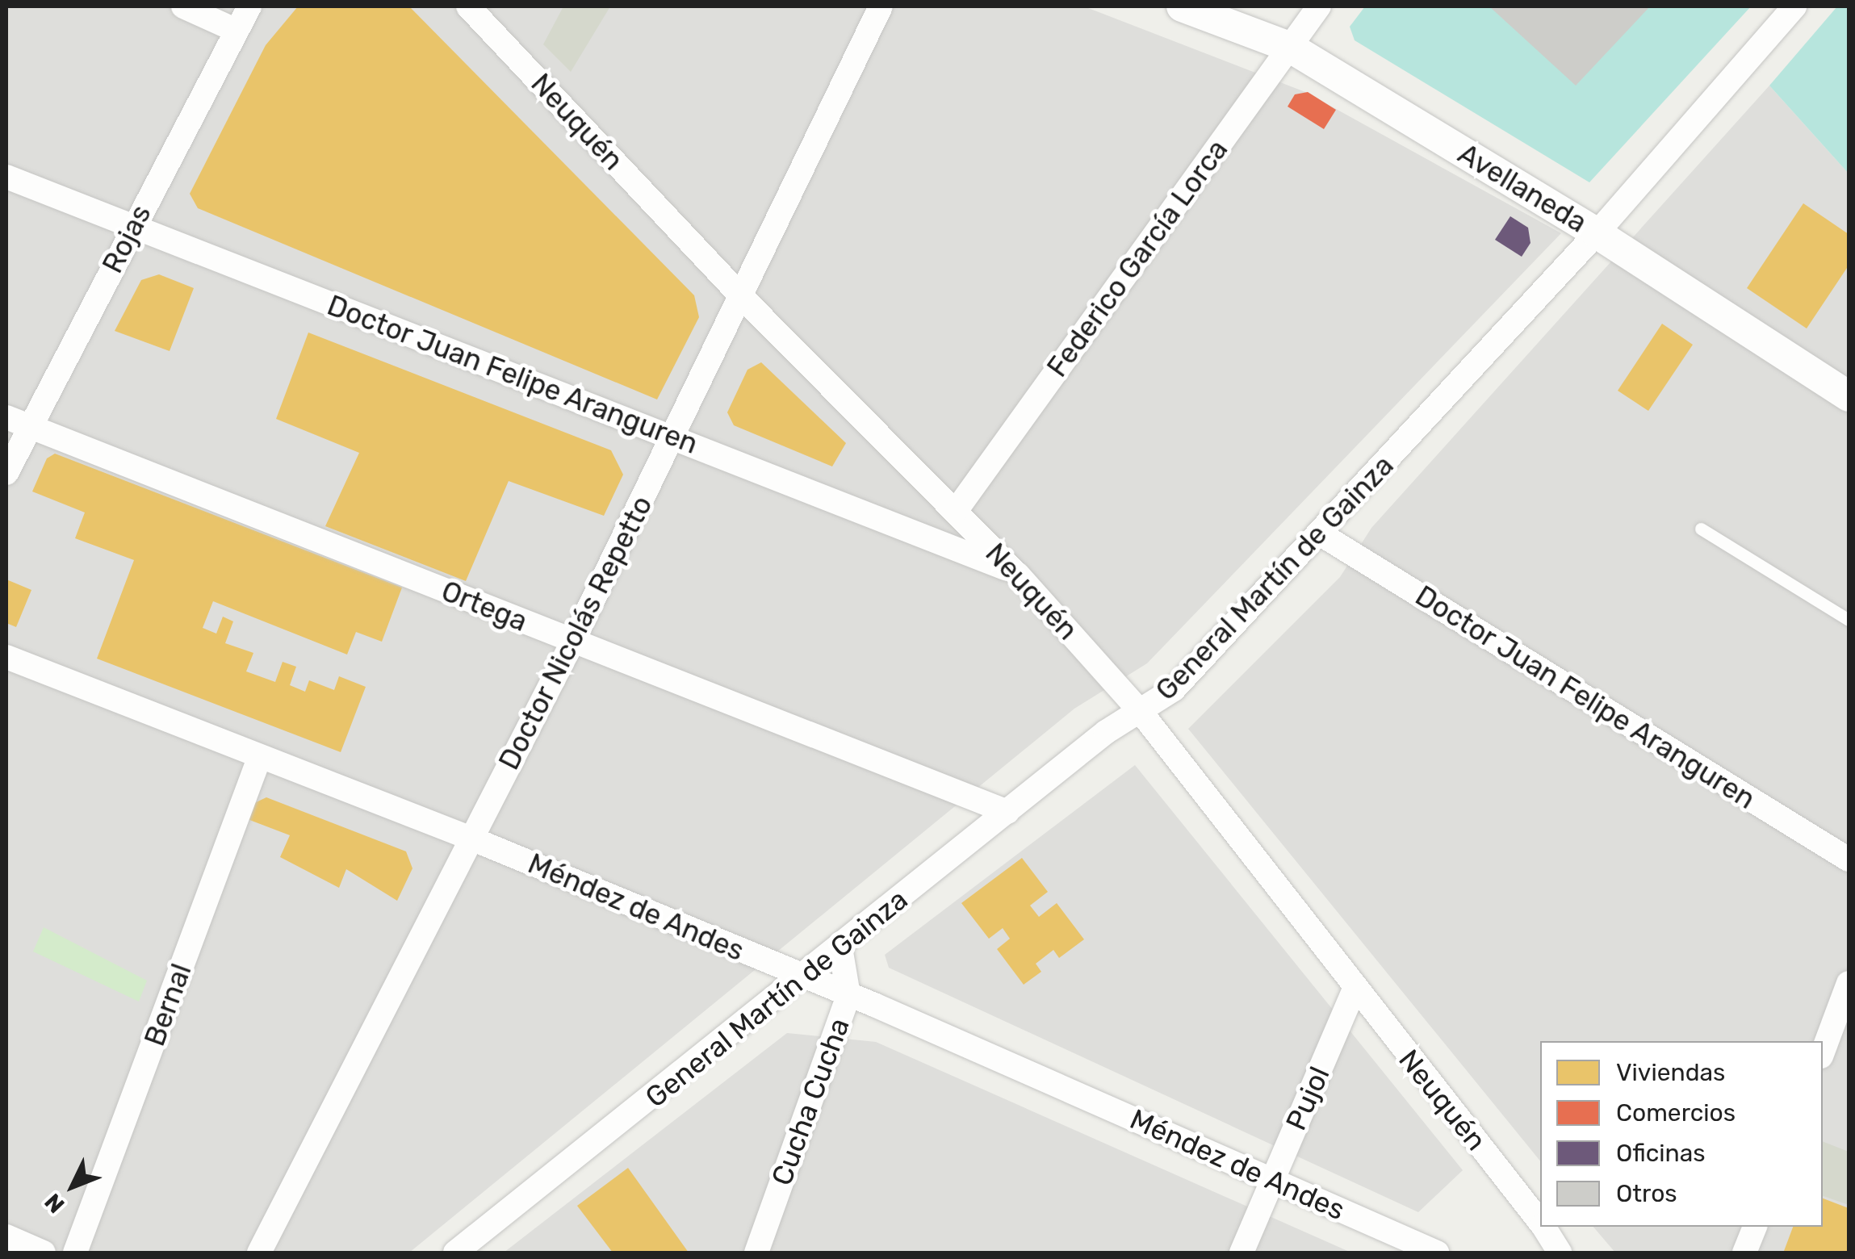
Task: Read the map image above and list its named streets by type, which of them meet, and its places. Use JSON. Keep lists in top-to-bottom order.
{
  "streets": {
    "street": [
      "Neuquén",
      "Avellaneda",
      "Rojas",
      "Federico García Lorca",
      "Doctor Juan Felipe Aranguren",
      "General Martín de Gainza",
      "Ortega",
      "Doctor Nicolás Repetto",
      "Méndez de Andes",
      "Bernal",
      "Pujol",
      "Cucha Cucha"
    ]
  },
  "crossings": [
    ["Neuquén", "Federico García Lorca"],
    ["Neuquén", "Doctor Juan Felipe Aranguren"],
    ["Neuquén", "General Martín de Gainza"],
    ["Neuquén", "Doctor Nicolás Repetto"],
    ["Neuquén", "Pujol"],
    ["Avellaneda", "Federico García Lorca"],
    ["Avellaneda", "General Martín de Gainza"],
    ["Rojas", "Doctor Juan Felipe Aranguren"],
    ["Rojas", "Ortega"],
    ["Doctor Juan Felipe Aranguren", "General Martín de Gainza"],
    ["Doctor Juan Felipe Aranguren", "Doctor Nicolás Repetto"],
    ["General Martín de Gainza", "Ortega"],
    ["General Martín de Gainza", "Méndez de Andes"],
    ["General Martín de Gainza", "Cucha Cucha"],
    ["Ortega", "Doctor Nicolás Repetto"],
    ["Doctor Nicolás Repetto", "Méndez de Andes"],
    ["Méndez de Andes", "Bernal"],
    ["Méndez de Andes", "Pujol"],
    ["Méndez de Andes", "Cucha Cucha"]
  ],
  "legend": [
    "Viviendas",
    "Comercios",
    "Oficinas",
    "Otros"
  ],
  "north": "bottom left"
}
